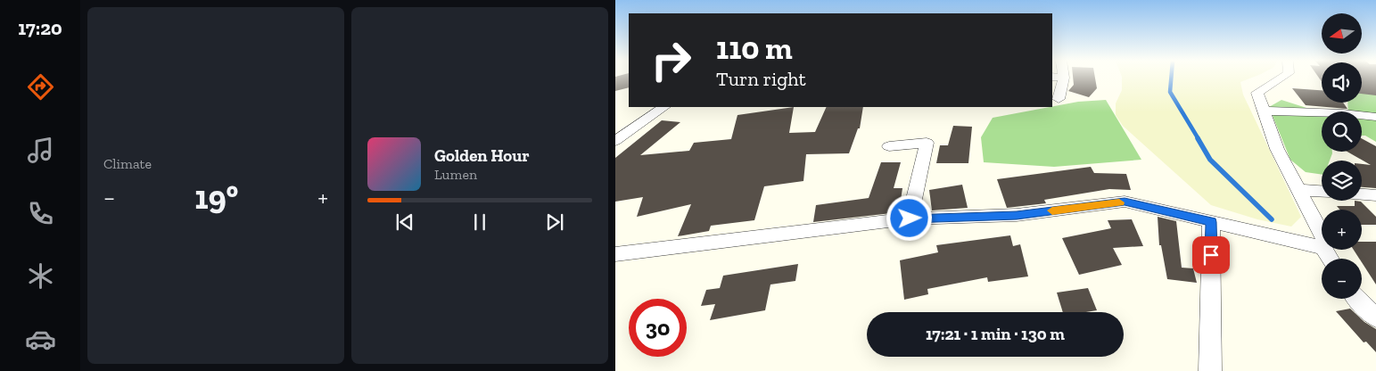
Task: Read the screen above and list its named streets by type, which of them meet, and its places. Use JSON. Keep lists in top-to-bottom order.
{
  "north": "left",
  "page": {
    "tabs": "17:20",
    "tile": "Climate",
    "map_buttons": ["+", "−"],
    "turn": ["110 m", "Turn right"],
    "song": ["Golden Hour", "Lumen"],
    "heat": ["−", "19°", "+"],
    "limit": "30",
    "trip": "17:21 · 1 min · 130 m"
  }
}
